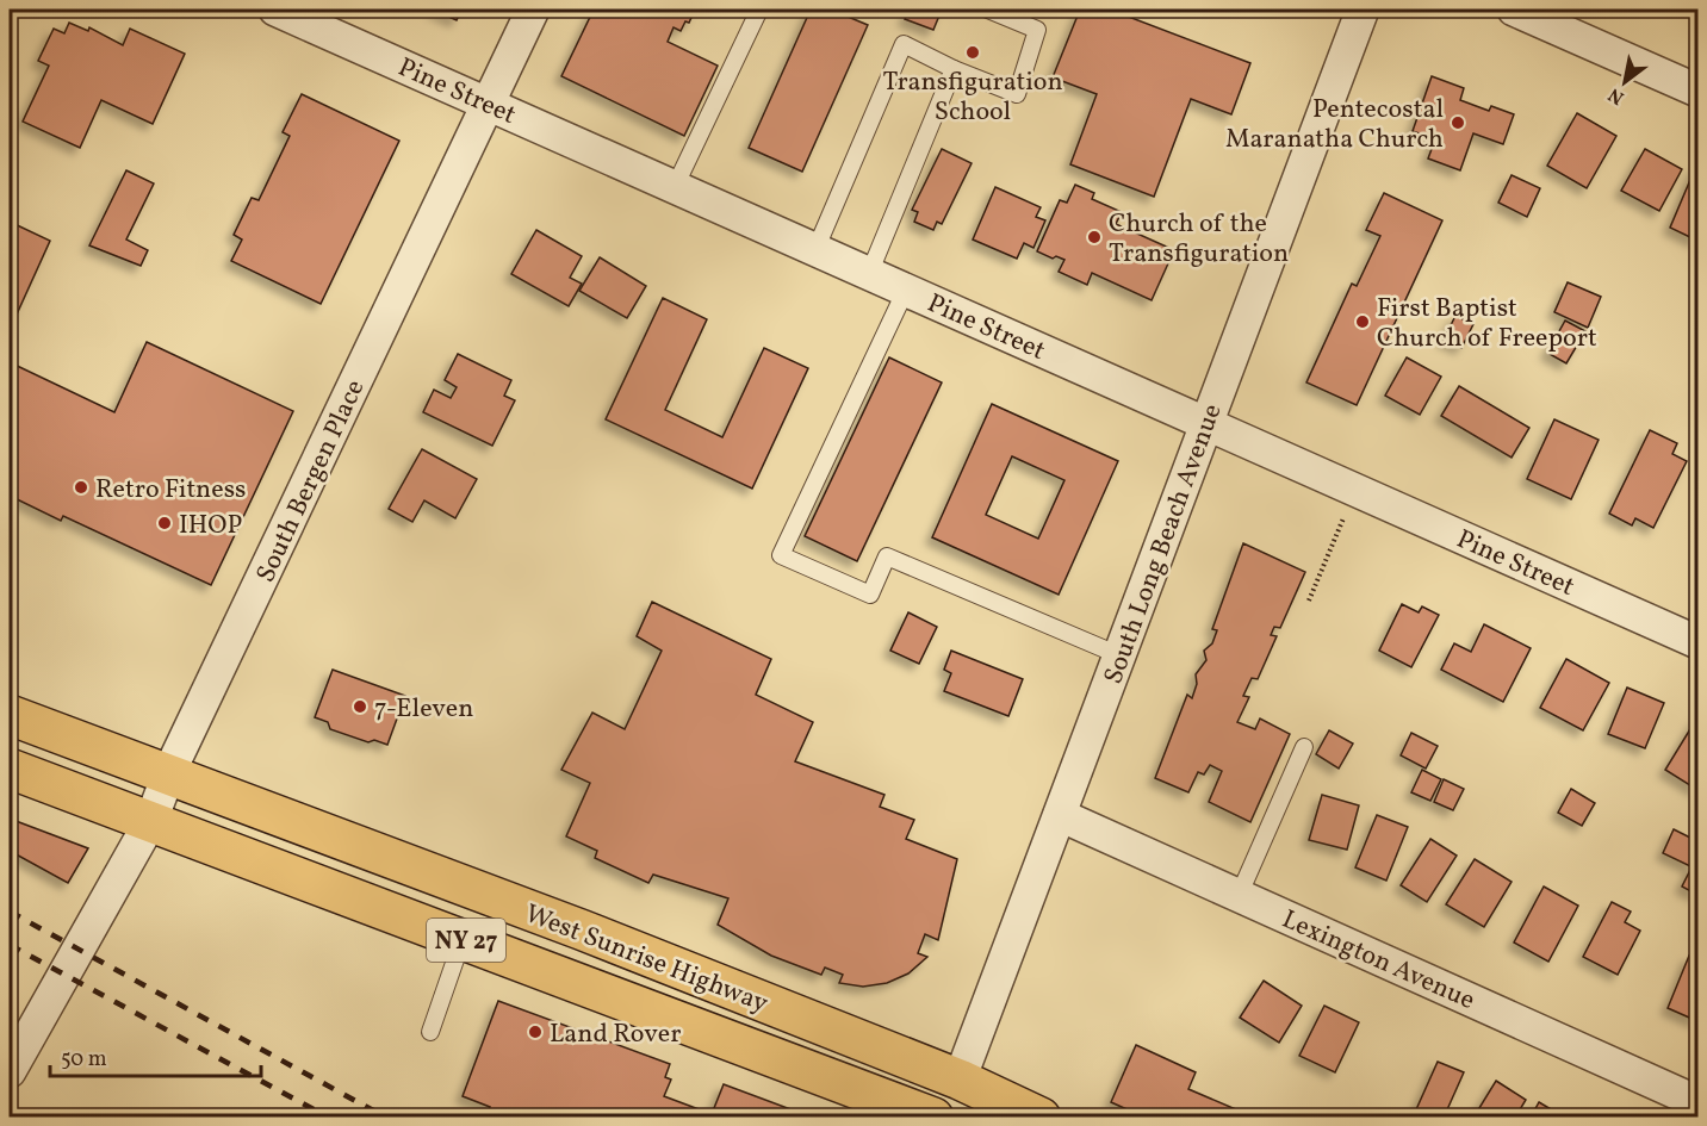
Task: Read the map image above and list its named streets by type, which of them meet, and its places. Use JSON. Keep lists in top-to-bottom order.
{
  "streets": {
    "highway": ["NY 27", "West Sunrise Highway"],
    "street": [
      "Pine Street",
      "South Bergen Place",
      "South Long Beach Avenue",
      "Lexington Avenue"
    ]
  },
  "crossings": [
    ["Pine Street", "South Bergen Place"],
    ["Pine Street", "South Long Beach Avenue"],
    ["South Bergen Place", "West Sunrise Highway"],
    ["South Long Beach Avenue", "West Sunrise Highway"],
    ["South Long Beach Avenue", "Lexington Avenue"]
  ],
  "places": [
    "Transfiguration School",
    "Pentecostal Maranatha Church",
    "Church of the Transfiguration",
    "First Baptist Church of Freeport",
    "Retro Fitness",
    "IHOP",
    "7-Eleven",
    "Land Rover"
  ],
  "scale_bar": "50 m",
  "north": "bottom left"
}
